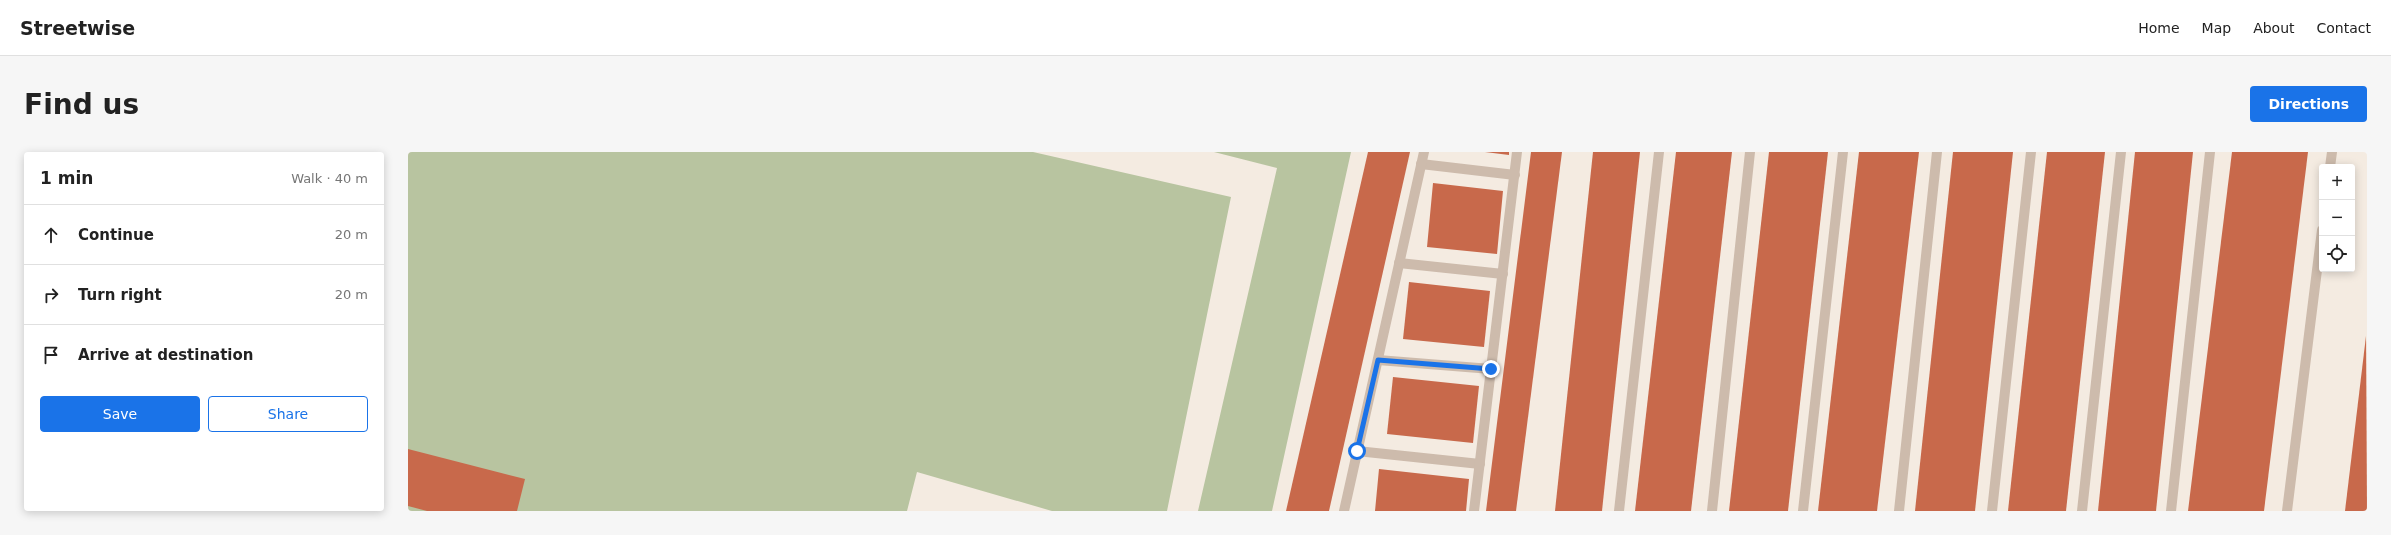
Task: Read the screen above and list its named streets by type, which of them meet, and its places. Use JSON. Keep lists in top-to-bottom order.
{
  "page": {
    "header": "Streetwise",
    "nav": [
      "Home",
      "Map",
      "About",
      "Contact"
    ],
    "buttons": [
      "Directions",
      ["Save", "Share"]
    ],
    "title": "Find us",
    "heading": ["1 min", "Walk · 40 m"],
    "map_buttons": ["+", "−"],
    "list": [
      ["Continue", "20 m"],
      ["Turn right", "20 m"],
      "Arrive at destination"
    ]
  }
}
